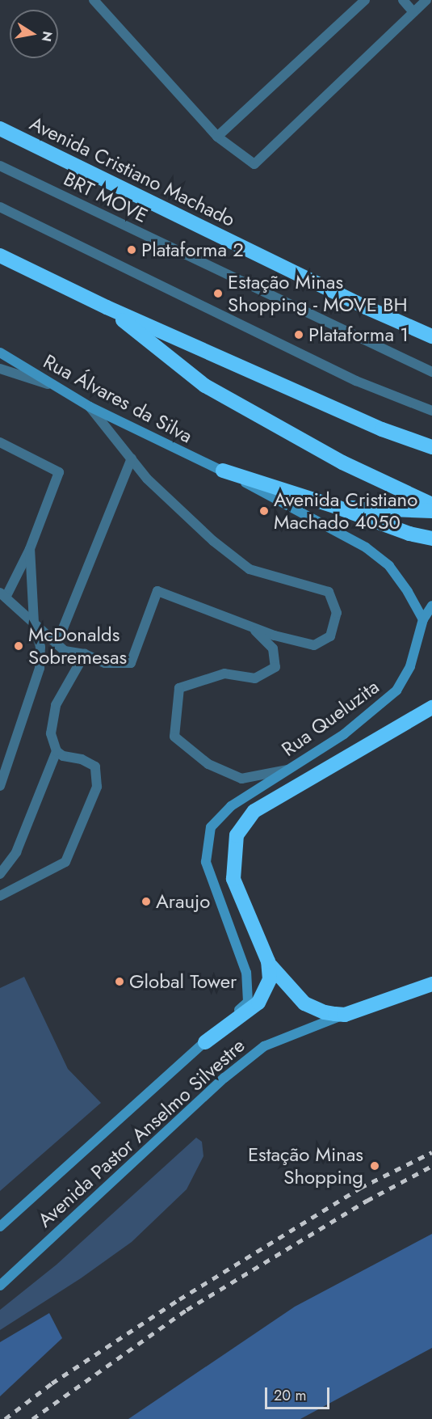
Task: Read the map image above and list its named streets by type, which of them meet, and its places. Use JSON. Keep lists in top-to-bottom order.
{
  "streets": {
    "highway": ["Avenida Cristiano Machado"],
    "main road": ["Rua Álvares da Silva", "Rua Queluzita", "Avenida Pastor Anselmo Silvestre"],
    "street": ["BRT MOVE"]
  },
  "crossings": [
    ["Rua Queluzita", "Avenida Pastor Anselmo Silvestre"]
  ],
  "places": [
    "Plataforma 2",
    "Estação Minas Shopping - MOVE BH",
    "Plataforma 1",
    "Avenida Cristiano Machado 4050",
    "McDonalds Sobremesas",
    "Araujo",
    "Global Tower",
    "Estação Minas Shopping"
  ],
  "scale_bar": "20 m",
  "north": "right"
}
